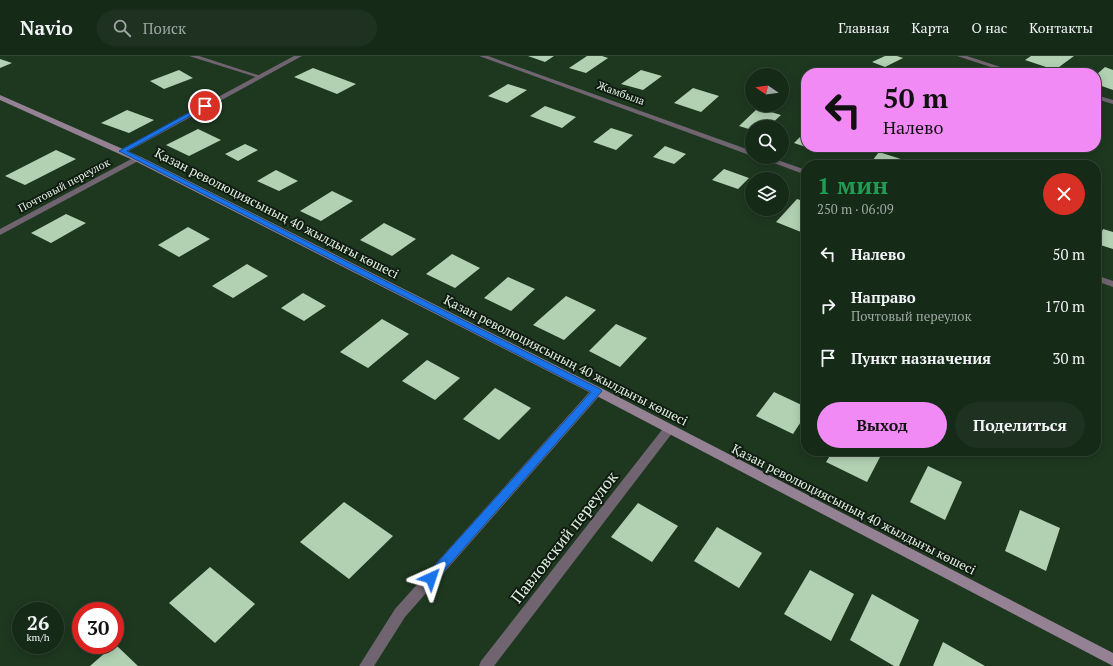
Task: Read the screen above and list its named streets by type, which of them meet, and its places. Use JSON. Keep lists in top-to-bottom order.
{
  "streets": {
    "street": [
      "Жамбыла",
      "Почтовый переулок",
      "Қазан революциясының 40 жылдығы көшесі",
      "Павловский переулок"
    ]
  },
  "crossings": [
    ["Почтовый переулок", "Қазан революциясының 40 жылдығы көшесі"],
    ["Қазан революциясының 40 жылдығы көшесі", "Павловский переулок"]
  ],
  "north": "left",
  "page": {
    "header": "Navio",
    "search": "Поиск",
    "nav": [
      "Главная",
      "Карта",
      "О нас",
      "Контакты"
    ],
    "turn": ["50 m", "Налево"],
    "heading": ["1 мин", "250 m · 06:09"],
    "list": [
      {
        "name": "Налево",
        "value": "50 m"
      },
      {
        "name": "Направо",
        "note": "Почтовый переулок",
        "value": "170 m"
      },
      {
        "name": "Пункт назначения",
        "value": "30 m"
      }
    ],
    "buttons": ["Выход", "Поделиться"],
    "speed": "26 km/h",
    "limit": "30"
  }
}
